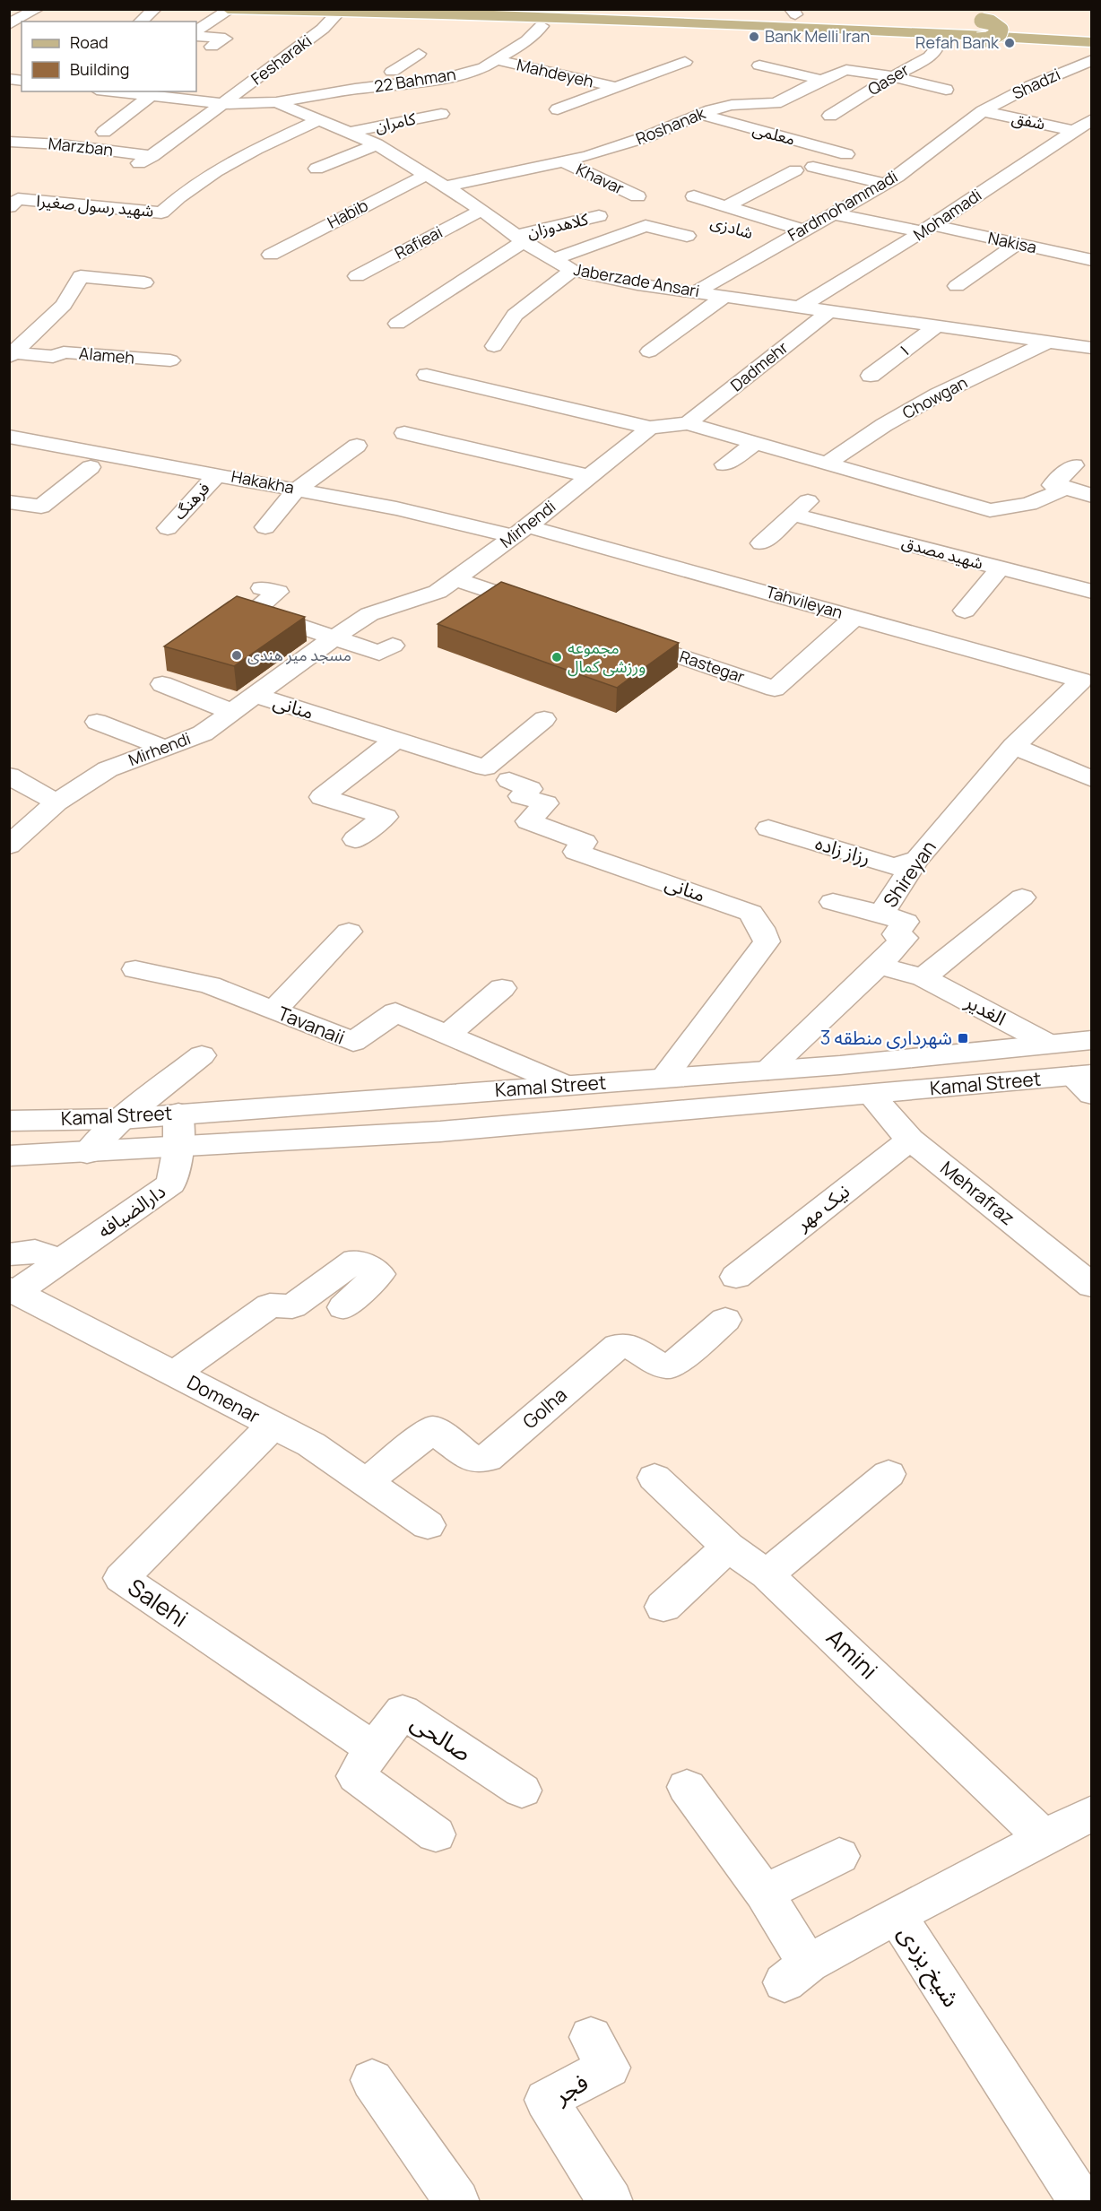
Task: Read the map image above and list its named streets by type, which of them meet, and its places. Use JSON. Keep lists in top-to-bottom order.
{
  "streets": {
    "street": [
      "Fesharaki",
      "Mahdeyeh",
      "Qaser",
      "22 Bahman",
      "Shadzi",
      "شفق",
      "کامران",
      "Roshanak",
      "معلمی",
      "Marzban",
      "Khavar",
      "شهید رسول صغیرا",
      "Fardmohammadi",
      "Habib",
      "Mohamadi",
      "کلاهدوزان",
      "شادزی",
      "Rafieai",
      "Nakisa",
      "Jaberzade Ansari",
      "۱",
      "Alameh",
      "Dadmehr",
      "Chowgan",
      "Hakakha",
      "فرهنگ",
      "Mirhendi",
      "شهید مصدق",
      "Tahvileyan",
      "Rastegar",
      "منانی",
      "رزاز زاده",
      "Shireyan",
      "الغدیر",
      "Tavanaii",
      "Kamal Street",
      "Mehrafraz",
      "نیک مهر",
      "دارالضیافه",
      "Domenar",
      "Golha",
      "Salehi",
      "Amini",
      "صالحی",
      "شیخ یزدی",
      "فجر"
    ]
  },
  "crossings": [
    ["Fesharaki", "Marzban"],
    ["Fesharaki", "Jaberzade Ansari"],
    ["Mahdeyeh", "22 Bahman"],
    ["Qaser", "Roshanak"],
    ["22 Bahman", "Jaberzade Ansari"],
    ["Shadzi", "شفق"],
    ["Shadzi", "Fardmohammadi"],
    ["شفق", "Fardmohammadi"],
    ["شفق", "Mohamadi"],
    ["کامران", "Jaberzade Ansari"],
    ["Roshanak", "معلمی"],
    ["Roshanak", "Khavar"],
    ["Roshanak", "Jaberzade Ansari"],
    ["شهید رسول صغیرا", "Jaberzade Ansari"],
    ["Fardmohammadi", "شادزی"],
    ["Fardmohammadi", "Nakisa"],
    ["Fardmohammadi", "Jaberzade Ansari"],
    ["Habib", "Jaberzade Ansari"],
    ["Mohamadi", "Nakisa"],
    ["Mohamadi", "Jaberzade Ansari"],
    ["کلاهدوزان", "Jaberzade Ansari"],
    ["Rafieai", "Jaberzade Ansari"],
    ["Jaberzade Ansari", "۱"],
    ["Jaberzade Ansari", "Dadmehr"],
    ["Jaberzade Ansari", "Chowgan"],
    ["Hakakha", "فرهنگ"],
    ["Hakakha", "Mirhendi"],
    ["Hakakha", "Tahvileyan"],
    ["Mirhendi", "Tahvileyan"],
    ["Mirhendi", "منانی"],
    ["Tahvileyan", "Rastegar"],
    ["Tahvileyan", "Shireyan"],
    ["منانی", "Kamal Street"],
    ["رزاز زاده", "Shireyan"],
    ["Shireyan", "الغدیر"],
    ["Shireyan", "Kamal Street"],
    ["الغدیر", "Kamal Street"],
    ["Tavanaii", "Kamal Street"],
    ["Kamal Street", "Mehrafraz"],
    ["Kamal Street", "دارالضیافه"],
    ["Mehrafraz", "نیک مهر"],
    ["دارالضیافه", "Domenar"],
    ["Domenar", "Golha"],
    ["Domenar", "Salehi"],
    ["Salehi", "صالحی"],
    ["Amini", "شیخ یزدی"]
  ],
  "places": {
    "other": [
      "Bank Melli Iran",
      "Refah Bank",
      "مسجد میر هندی",
      "مجموعه ورزشی کمال"
    ],
    "transit": ["شهرداری منطقه 3"]
  },
  "legend": ["Road", "Building"]
}
